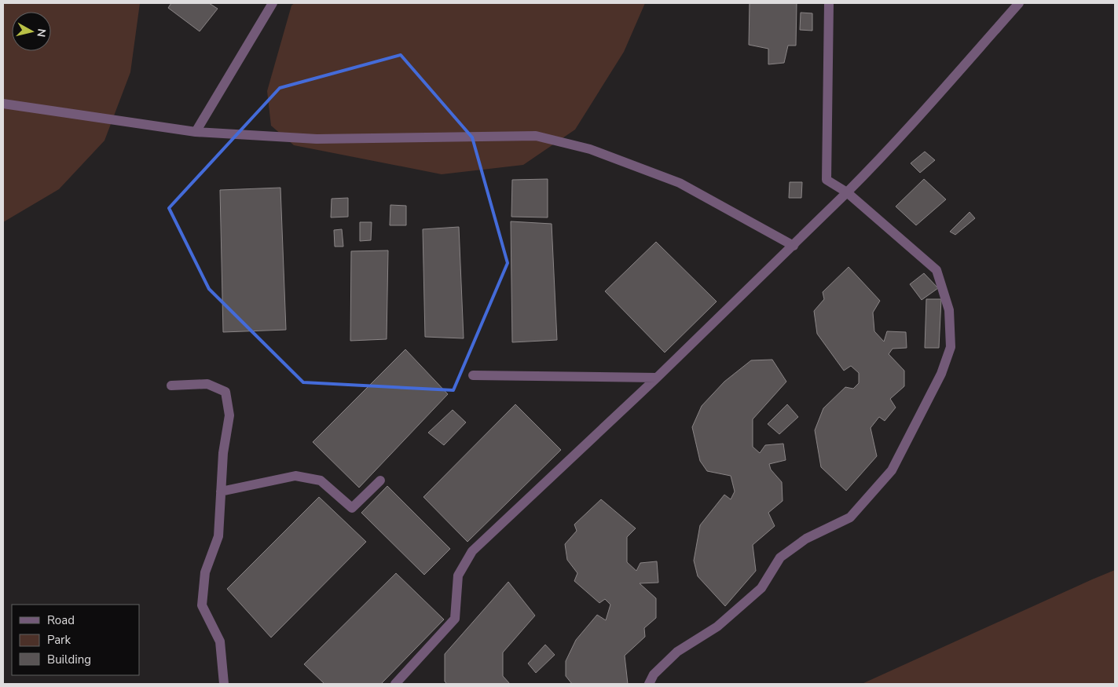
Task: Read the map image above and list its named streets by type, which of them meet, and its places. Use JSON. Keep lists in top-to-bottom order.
{
  "legend": ["Road", "Park", "Building"],
  "north": "right"
}
